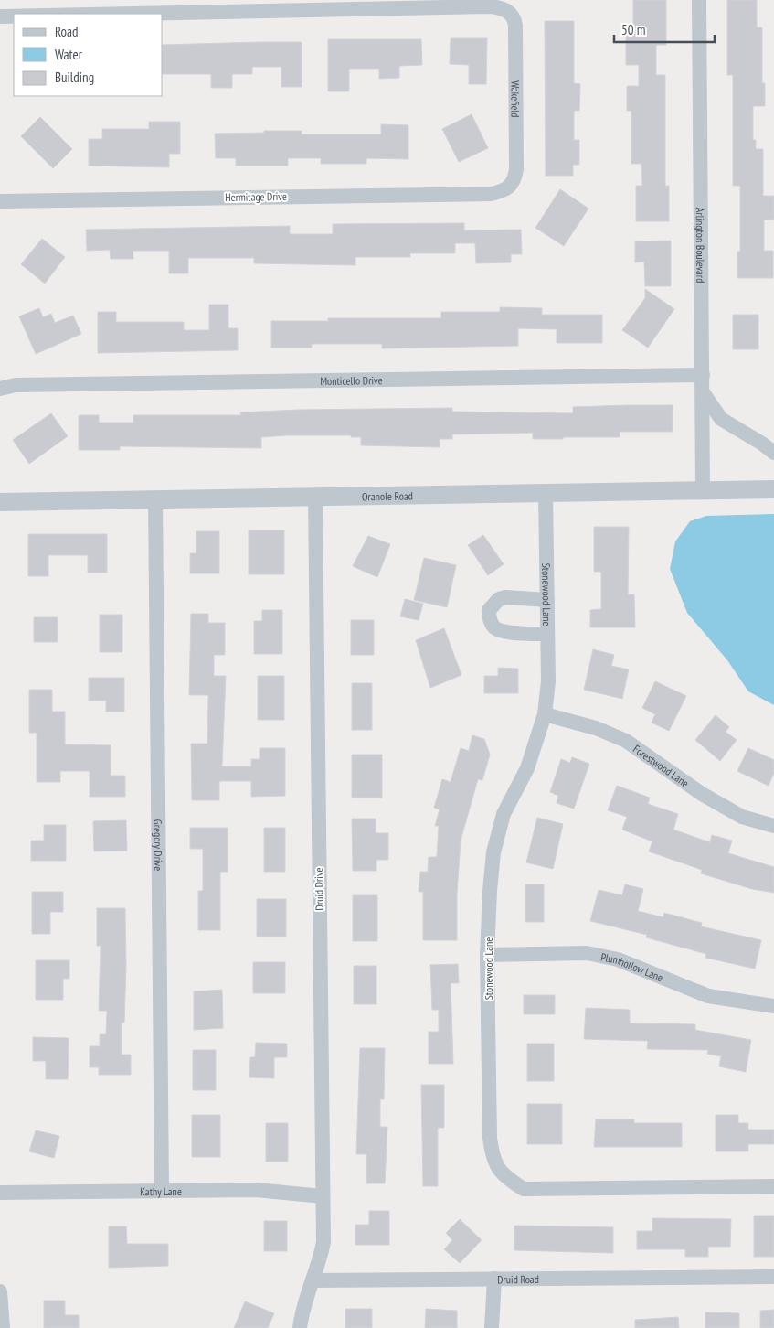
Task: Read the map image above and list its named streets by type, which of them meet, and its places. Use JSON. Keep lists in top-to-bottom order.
{
  "streets": {
    "street": [
      "Wakefield",
      "Hermitage Drive",
      "Arlington Boulevard",
      "Monticello Drive",
      "Oranole Road",
      "Stonewood Lane",
      "Forestwood Lane",
      "Gregory Drive",
      "Druid Drive",
      "Plumhollow Lane",
      "Kathy Lane",
      "Druid Road"
    ]
  },
  "crossings": [
    ["Wakefield", "Hermitage Drive"],
    ["Arlington Boulevard", "Monticello Drive"],
    ["Arlington Boulevard", "Oranole Road"],
    ["Oranole Road", "Stonewood Lane"],
    ["Oranole Road", "Gregory Drive"],
    ["Oranole Road", "Druid Drive"],
    ["Stonewood Lane", "Forestwood Lane"],
    ["Stonewood Lane", "Plumhollow Lane"],
    ["Gregory Drive", "Kathy Lane"],
    ["Druid Drive", "Kathy Lane"],
    ["Druid Drive", "Druid Road"]
  ],
  "legend": ["Road", "Water", "Building"],
  "scale_bar": "50 m"
}
